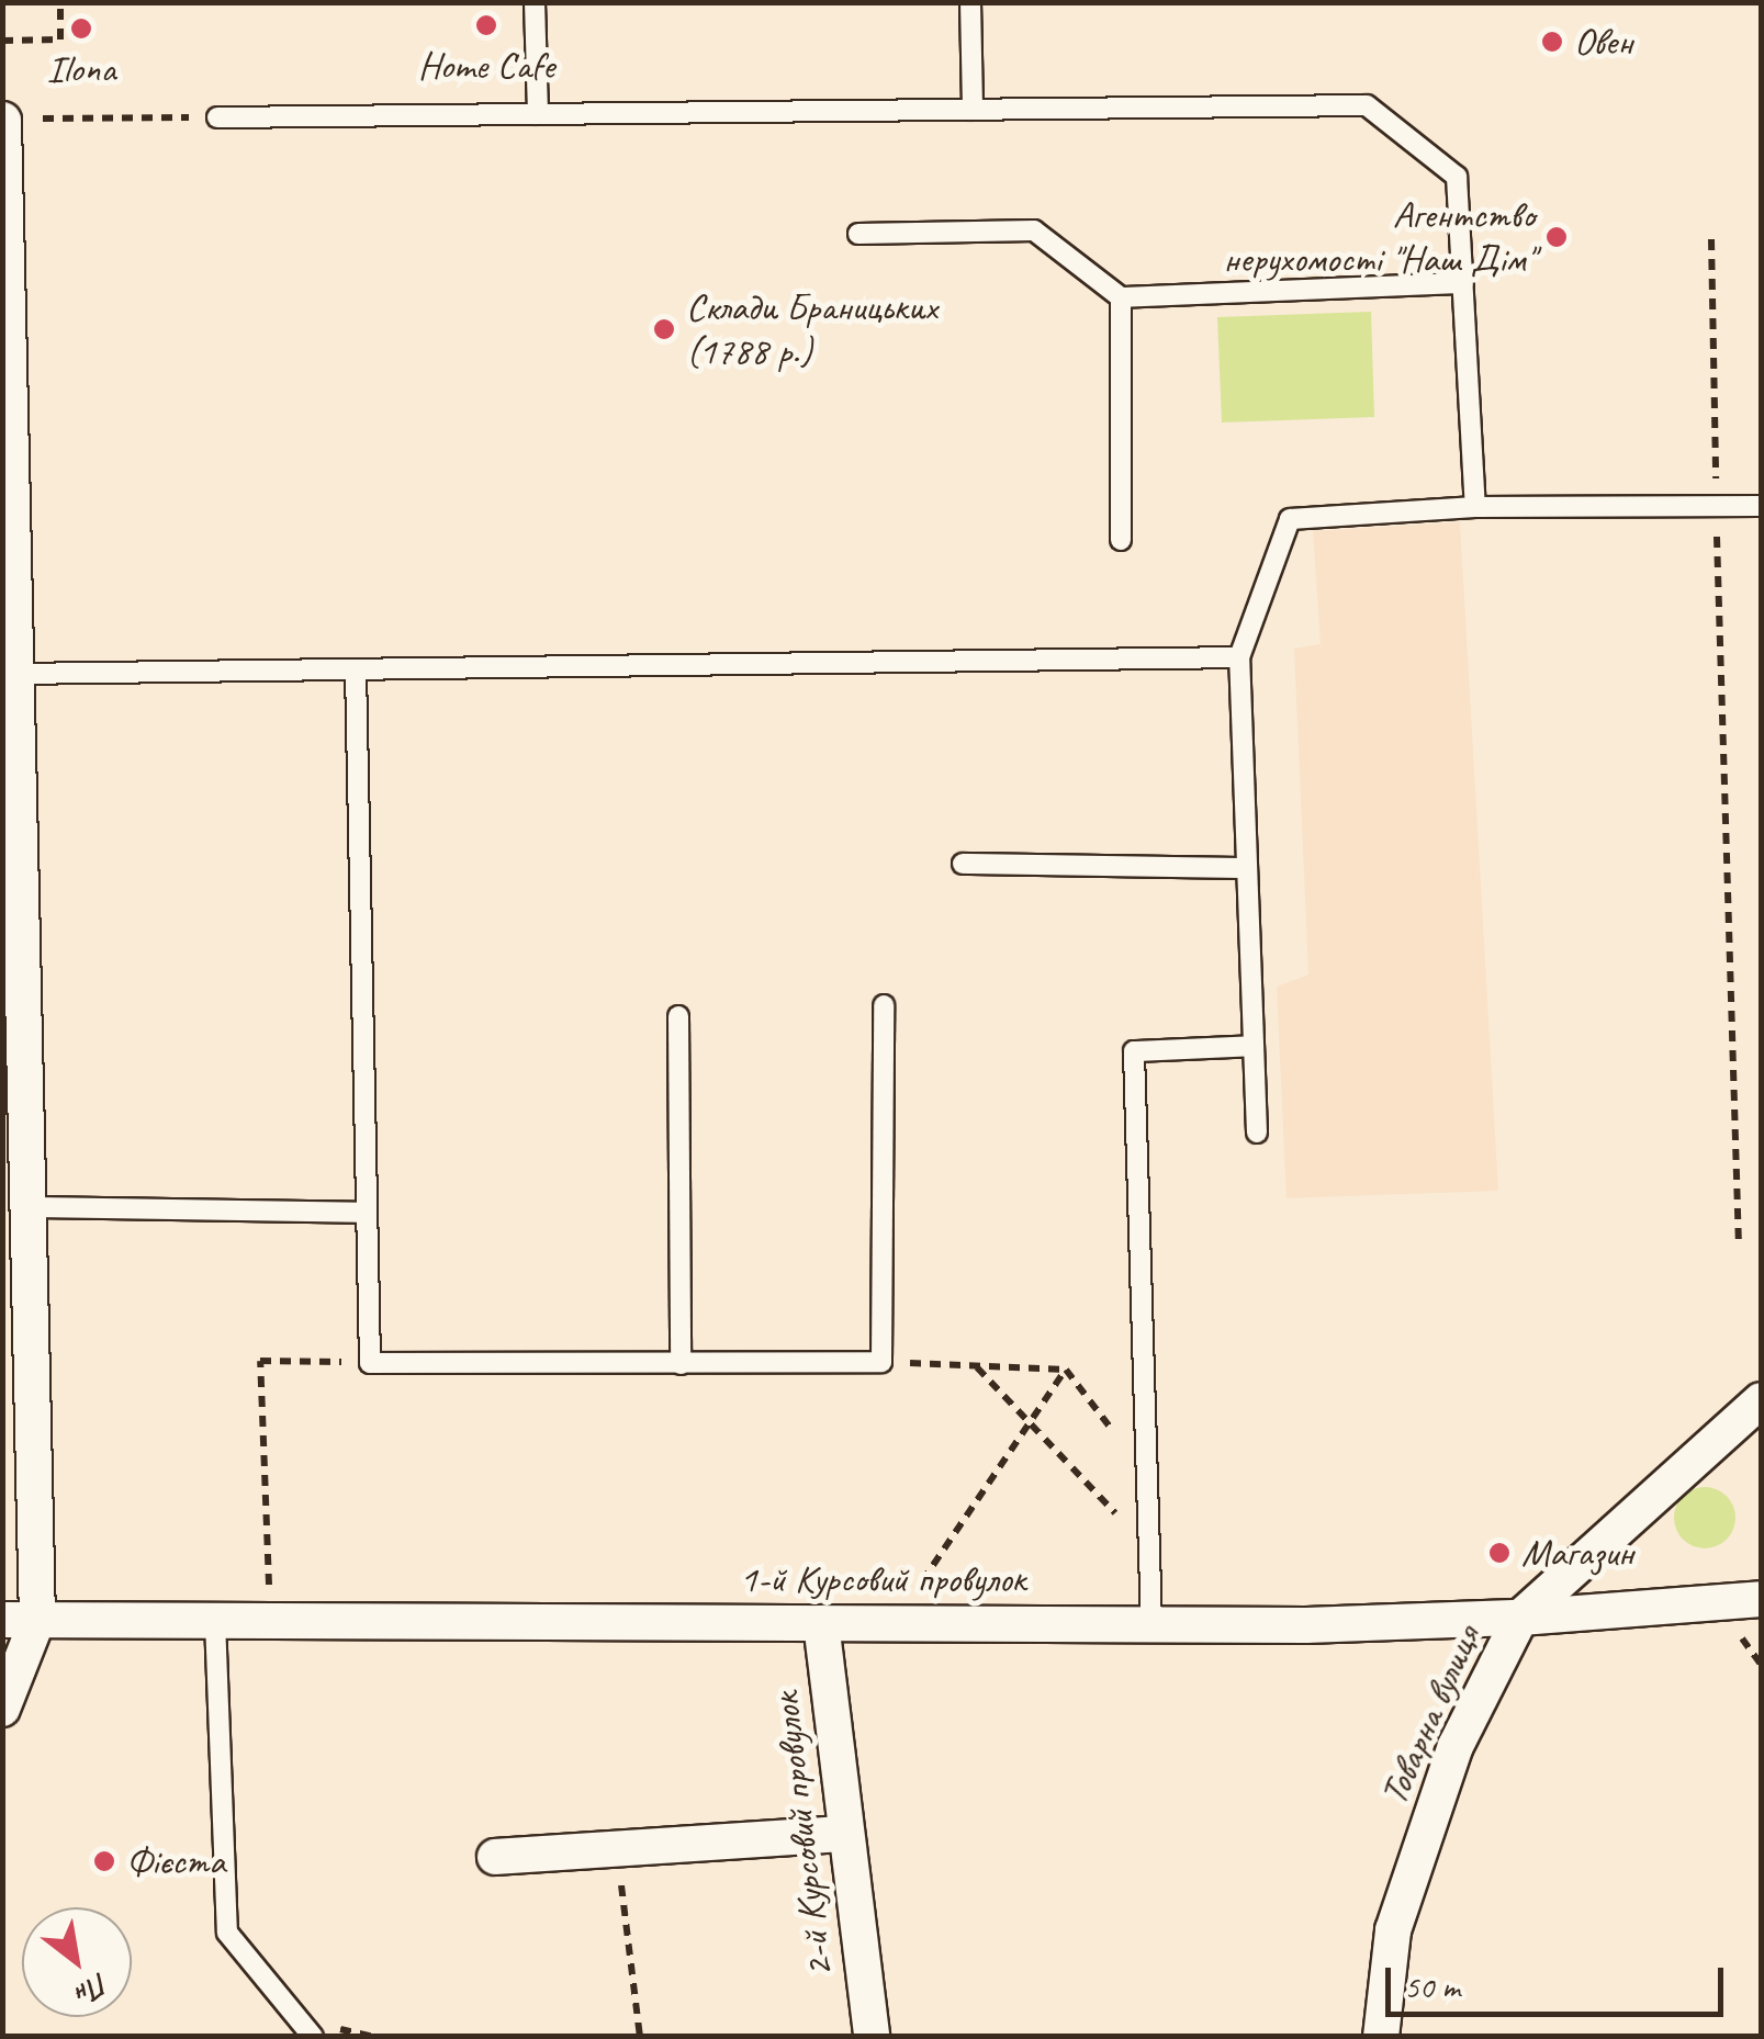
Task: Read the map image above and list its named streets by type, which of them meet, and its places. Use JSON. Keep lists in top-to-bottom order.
{
  "streets": {
    "street": ["1-й Курсовий провулок", "Товарна вулиця", "2-й Курсовий провулок"]
  },
  "crossings": [
    ["1-й Курсовий провулок", "Товарна вулиця"],
    ["1-й Курсовий провулок", "2-й Курсовий провулок"]
  ],
  "places": [
    "Home Cafe",
    "Ilona",
    "Овен",
    "Агентство нерухомості \"Наш Дім\"",
    "Склади Браницьких (1788 р.)",
    "Магазин",
    "Фієста"
  ],
  "scale_bar": "50 m",
  "north": "bottom right"
}
